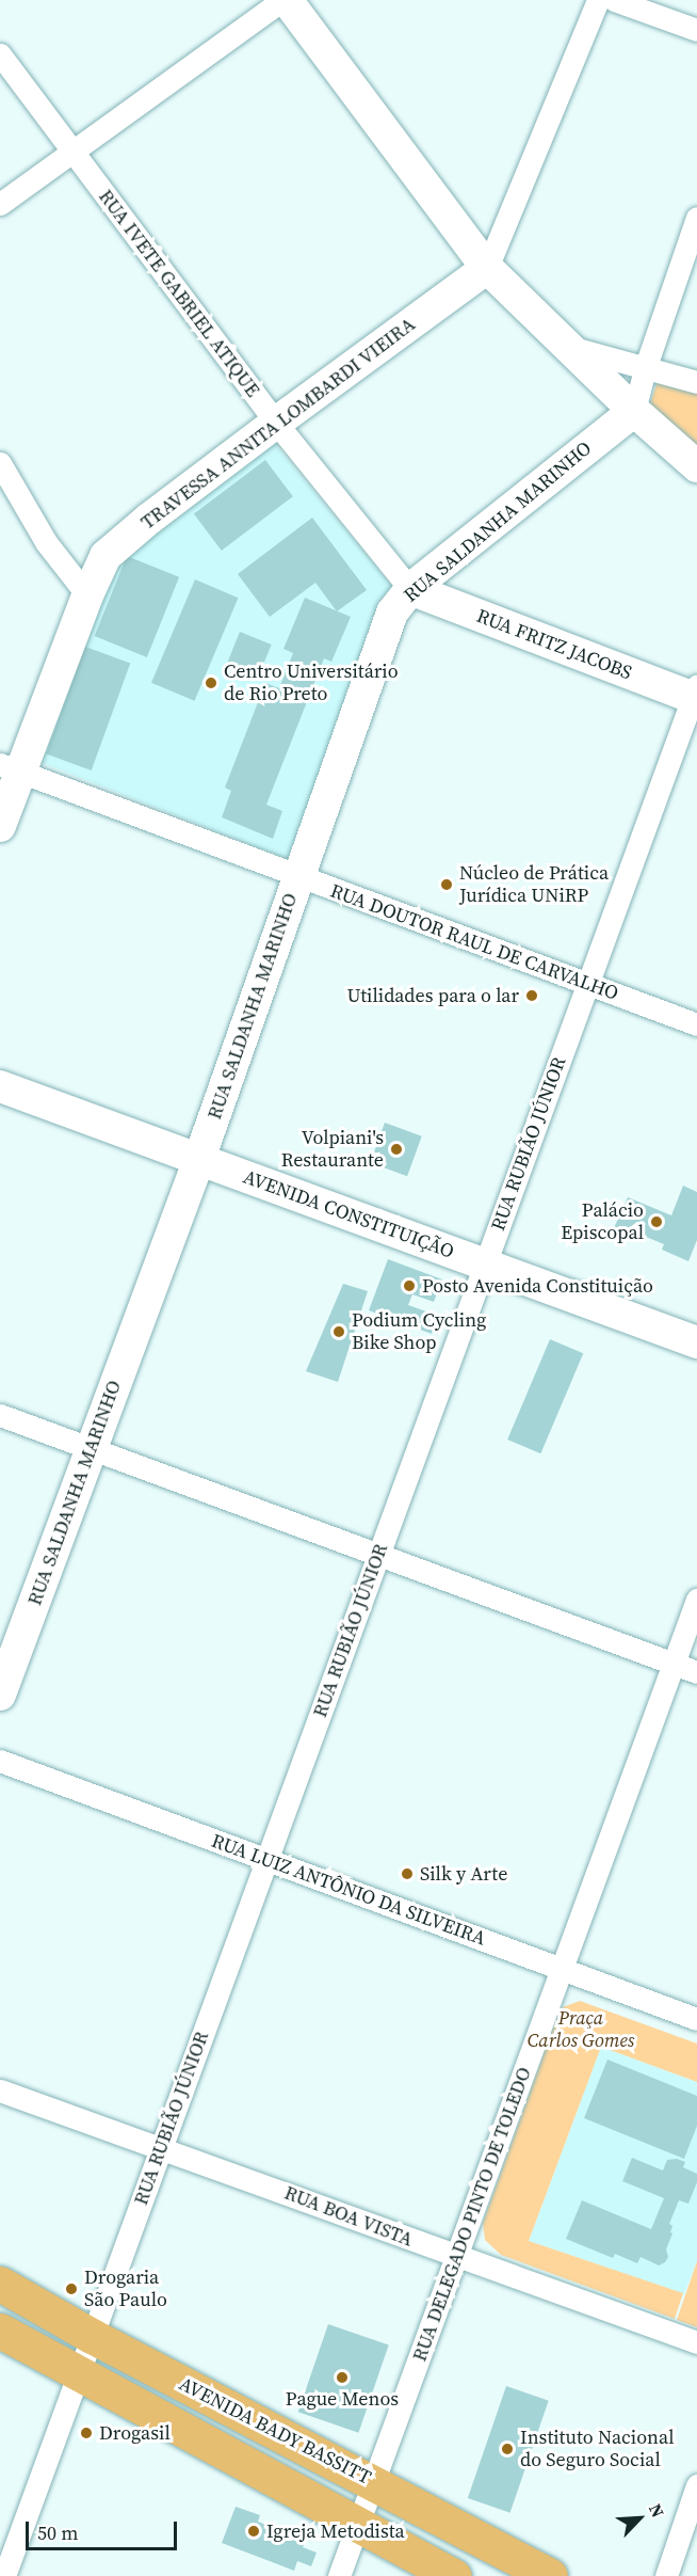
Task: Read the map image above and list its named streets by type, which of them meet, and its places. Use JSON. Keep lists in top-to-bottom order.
{
  "streets": {
    "main road": ["AVENIDA BADY BASSITT"],
    "street": [
      "RUA IVETE GABRIEL ATIQUE",
      "TRAVESSA ANNITA LOMBARDI VIEIRA",
      "RUA SALDANHA MARINHO",
      "RUA FRITZ JACOBS",
      "RUA DOUTOR RAUL DE CARVALHO",
      "RUA RUBIÃO JÚNIOR",
      "AVENIDA CONSTITUIÇÃO",
      "RUA LUIZ ANTÔNIO DA SILVEIRA",
      "RUA DELEGADO PINTO DE TOLEDO",
      "RUA BOA VISTA"
    ]
  },
  "crossings": [
    ["RUA IVETE GABRIEL ATIQUE", "TRAVESSA ANNITA LOMBARDI VIEIRA"],
    ["RUA IVETE GABRIEL ATIQUE", "RUA SALDANHA MARINHO"],
    ["RUA IVETE GABRIEL ATIQUE", "RUA FRITZ JACOBS"],
    ["TRAVESSA ANNITA LOMBARDI VIEIRA", "RUA DOUTOR RAUL DE CARVALHO"],
    ["RUA SALDANHA MARINHO", "RUA FRITZ JACOBS"],
    ["RUA SALDANHA MARINHO", "RUA DOUTOR RAUL DE CARVALHO"],
    ["RUA SALDANHA MARINHO", "AVENIDA CONSTITUIÇÃO"],
    ["RUA FRITZ JACOBS", "RUA RUBIÃO JÚNIOR"],
    ["RUA DOUTOR RAUL DE CARVALHO", "RUA RUBIÃO JÚNIOR"],
    ["RUA RUBIÃO JÚNIOR", "AVENIDA CONSTITUIÇÃO"],
    ["RUA RUBIÃO JÚNIOR", "RUA LUIZ ANTÔNIO DA SILVEIRA"],
    ["RUA RUBIÃO JÚNIOR", "RUA BOA VISTA"],
    ["RUA RUBIÃO JÚNIOR", "AVENIDA BADY BASSITT"],
    ["RUA LUIZ ANTÔNIO DA SILVEIRA", "RUA DELEGADO PINTO DE TOLEDO"],
    ["RUA DELEGADO PINTO DE TOLEDO", "RUA BOA VISTA"],
    ["RUA DELEGADO PINTO DE TOLEDO", "AVENIDA BADY BASSITT"]
  ],
  "parks": ["Praça Carlos Gomes"],
  "places": [
    "Centro Universitário de Rio Preto",
    "Núcleo de Prática Jurídica UNiRP",
    "Utilidades para o lar",
    "Volpiani's Restaurante",
    "Palácio Episcopal",
    "Posto Avenida Constituição",
    "Podium Cycling Bike Shop",
    "Silk y Arte",
    "Drogaria São Paulo",
    "Pague Menos",
    "Drogasil",
    "Instituto Nacional do Seguro Social",
    "Igreja Metodista"
  ],
  "scale_bar": "50 m",
  "north": "top right"
}
